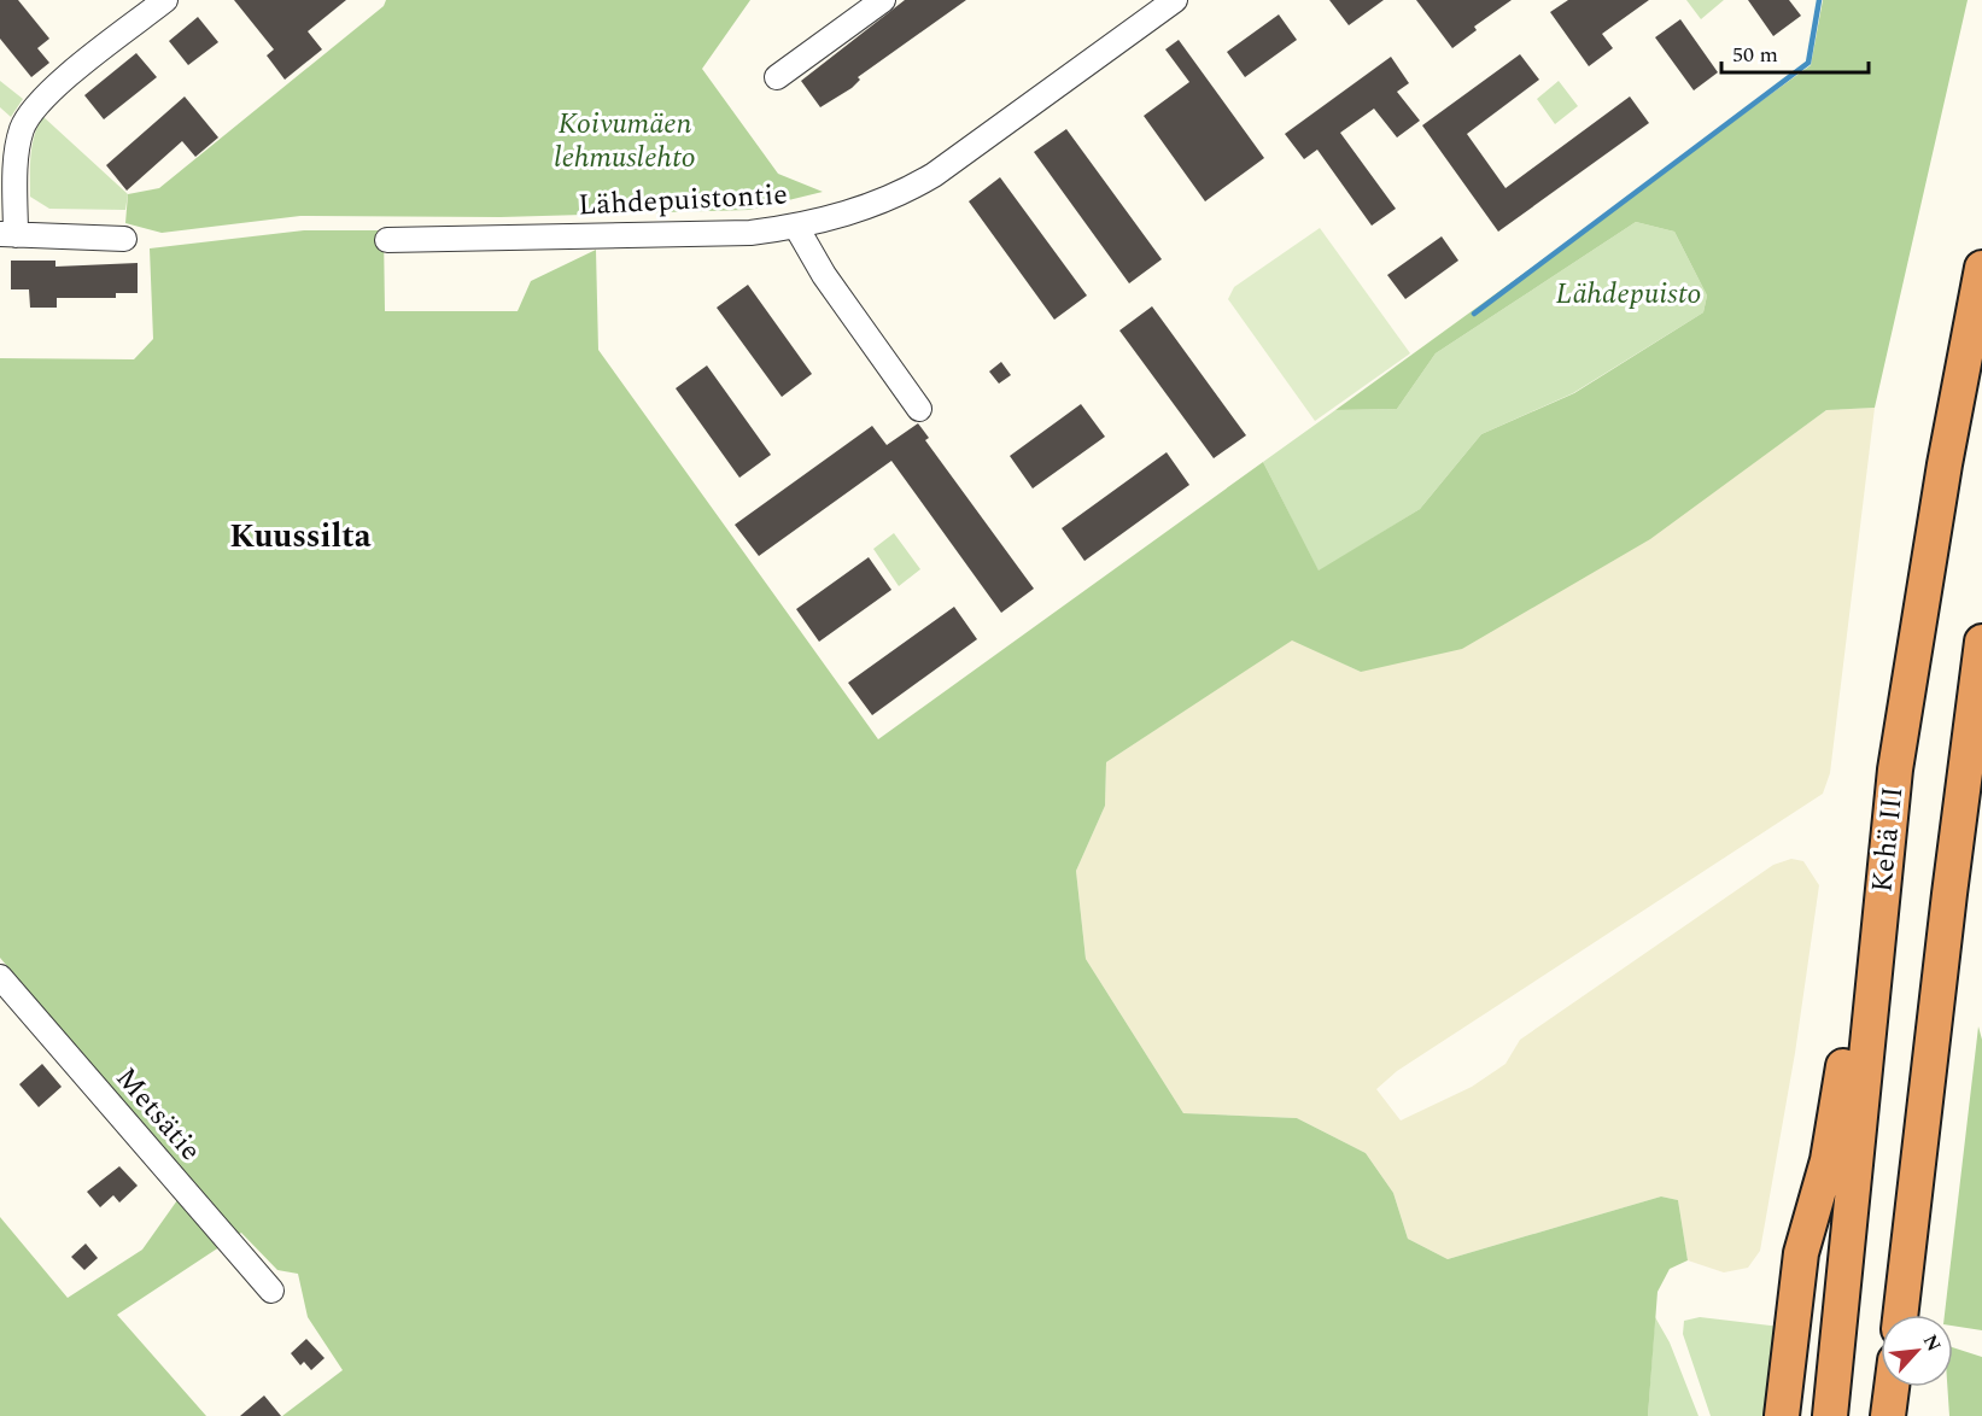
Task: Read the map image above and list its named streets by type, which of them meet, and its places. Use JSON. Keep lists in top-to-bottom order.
{
  "streets": {
    "highway": ["Kehä III"],
    "street": ["Lähdepuistontie", "Metsätie"]
  },
  "districts": ["Kuussilta"],
  "parks": ["Koivumäen lehmuslehto", "Lähdepuisto"],
  "scale_bar": "50 m",
  "north": "top right"
}
